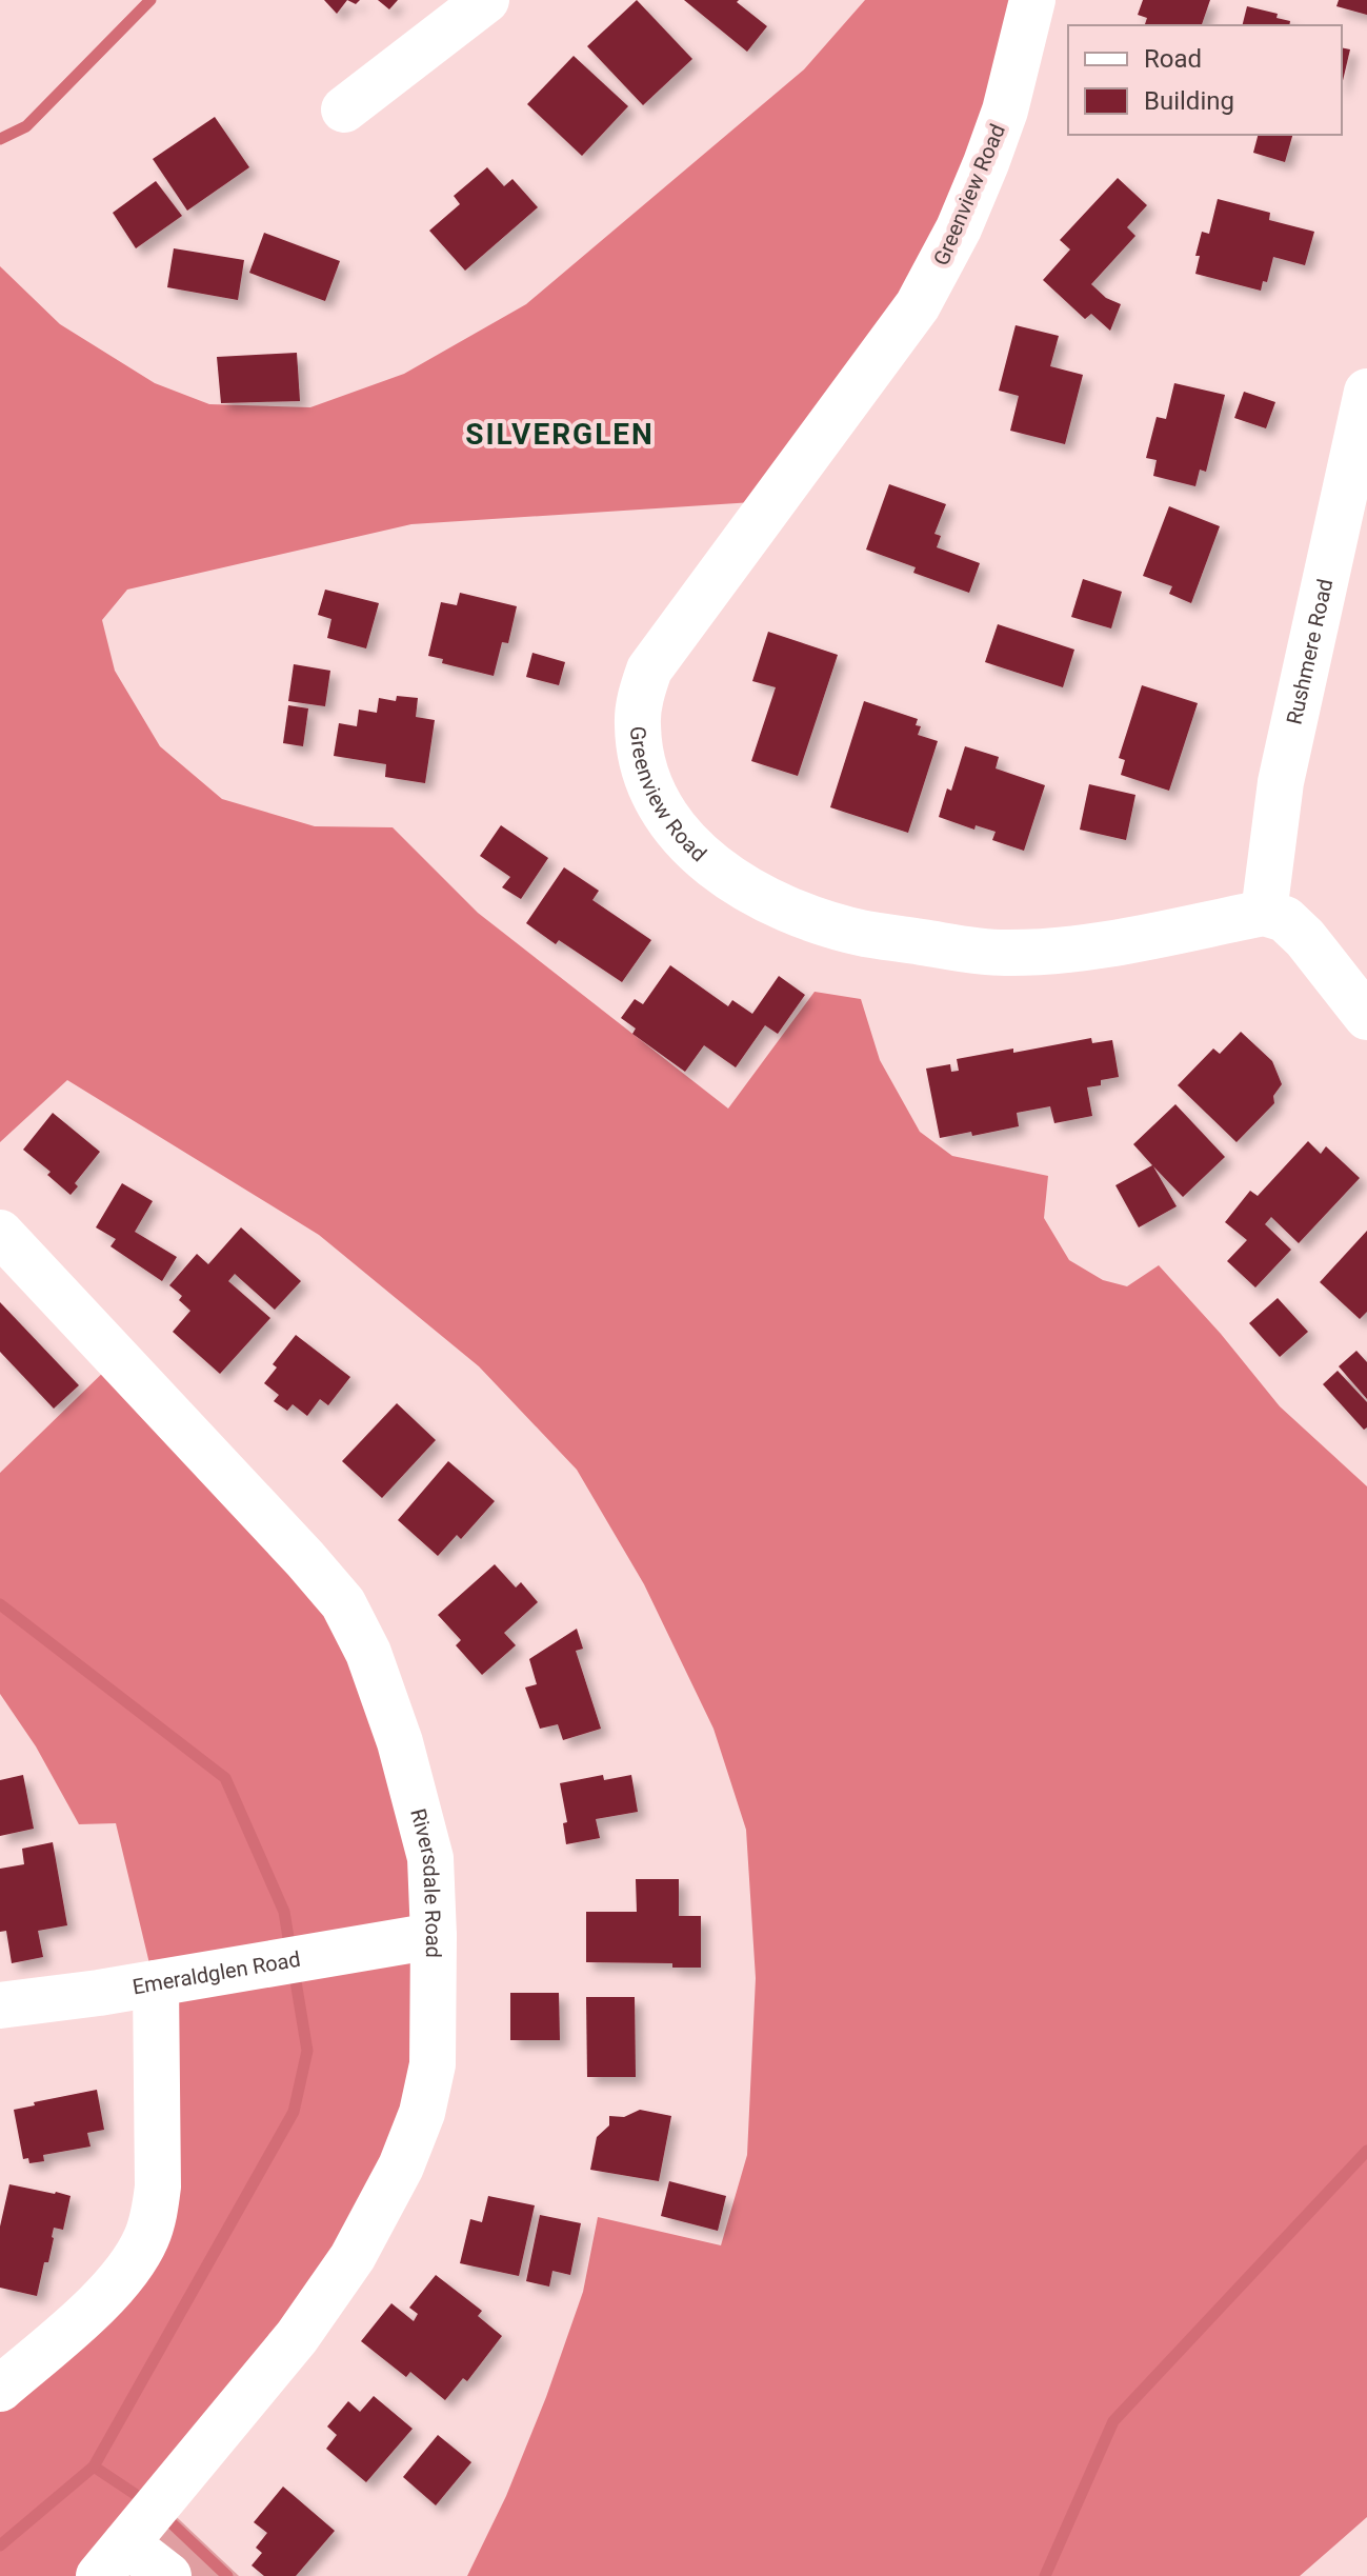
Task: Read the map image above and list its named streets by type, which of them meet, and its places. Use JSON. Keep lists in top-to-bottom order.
{
  "streets": {
    "street": [
      "Greenview Road",
      "Rushmere Road",
      "Riversdale Road",
      "Emeraldglen Road"
    ]
  },
  "crossings": [
    ["Greenview Road", "Rushmere Road"],
    ["Riversdale Road", "Emeraldglen Road"]
  ],
  "districts": ["SILVERGLEN"],
  "legend": ["Road", "Building"]
}
